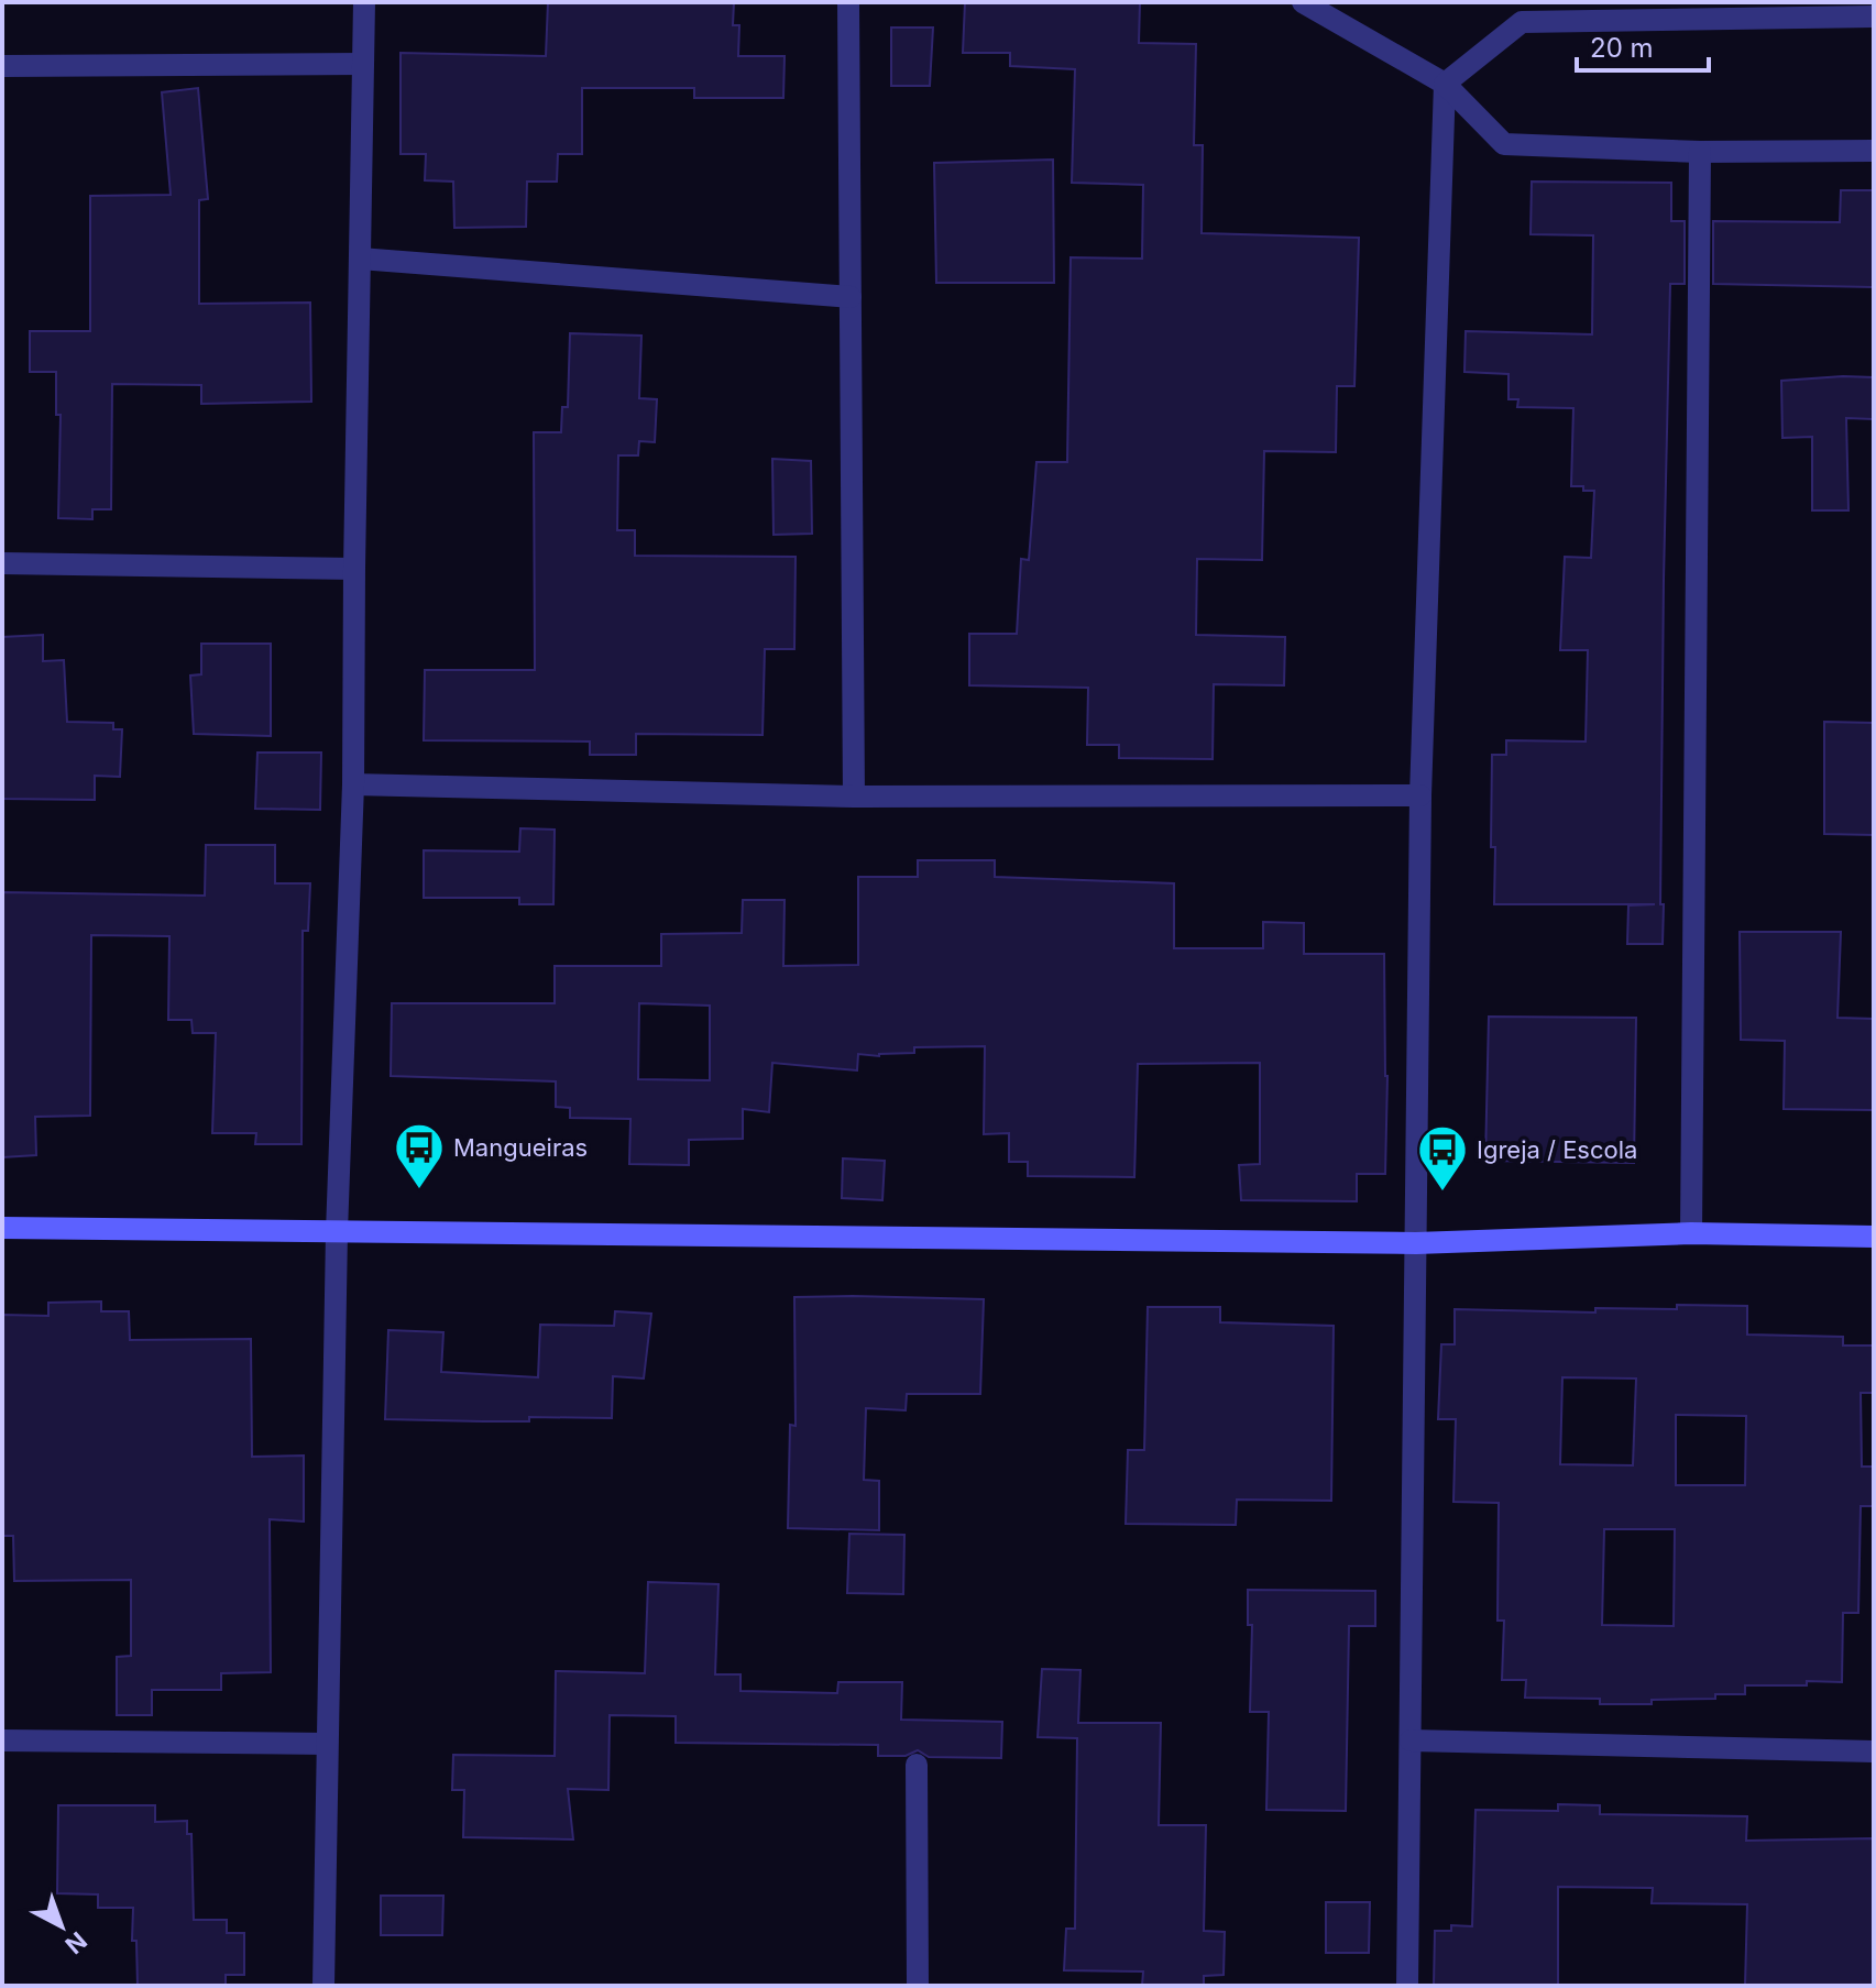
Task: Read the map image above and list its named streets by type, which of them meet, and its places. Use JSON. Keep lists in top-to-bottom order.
{
  "places": {
    "bus stop": ["Mangueiras", "Igreja / Escola"]
  },
  "scale_bar": "20 m",
  "north": "bottom right"
}
